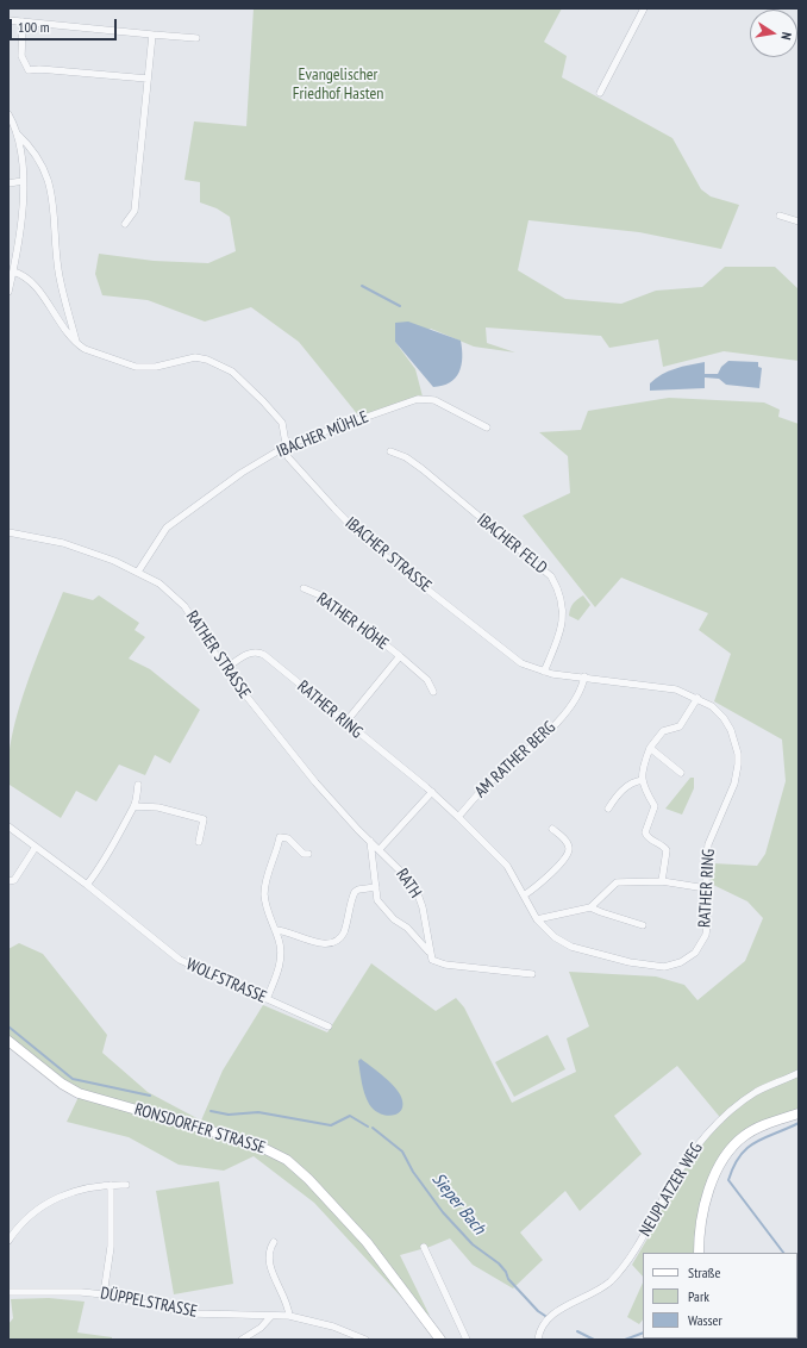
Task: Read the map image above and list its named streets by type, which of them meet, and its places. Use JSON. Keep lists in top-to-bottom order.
{
  "streets": {
    "main road": ["RONSDORFER STRASSE"],
    "street": [
      "IBACHER MÜHLE",
      "IBACHER FELD",
      "IBACHER STRASSE",
      "RATHER HÖHE",
      "RATHER STRASSE",
      "RATHER RING",
      "AM RATHER BERG",
      "RATH",
      "WOLFSTRASSE",
      "NEUPLATZER WEG",
      "DÜPPELSTRASSE"
    ]
  },
  "crossings": [
    ["IBACHER MÜHLE", "IBACHER STRASSE"],
    ["IBACHER MÜHLE", "RATHER STRASSE"],
    ["IBACHER FELD", "IBACHER STRASSE"],
    ["IBACHER STRASSE", "RATHER RING"],
    ["IBACHER STRASSE", "AM RATHER BERG"],
    ["RATHER HÖHE", "RATHER RING"],
    ["RATHER STRASSE", "RATHER RING"],
    ["RATHER STRASSE", "RATH"],
    ["RATHER RING", "AM RATHER BERG"]
  ],
  "water": ["Sieper Bach"],
  "parks": ["Evangelischer Friedhof Hasten"],
  "legend": ["Straße", "Park", "Wasser"],
  "scale_bar": "100 m",
  "north": "right"
}
